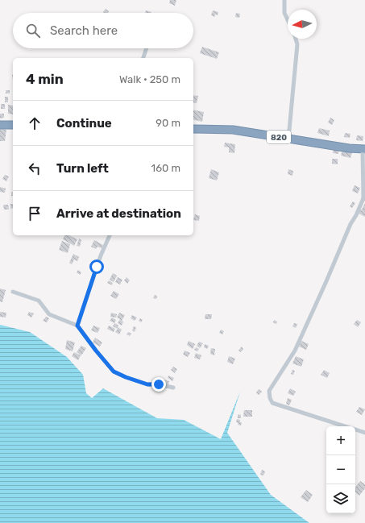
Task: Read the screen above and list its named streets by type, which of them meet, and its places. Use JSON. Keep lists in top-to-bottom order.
{
  "streets": {
    "highway": ["820"]
  },
  "north": "left",
  "page": {
    "search": "Search here",
    "heading": ["4 min", "Walk · 250 m"],
    "list": [
      ["Continue", "90 m"],
      ["Turn left", "160 m"],
      "Arrive at destination"
    ],
    "map_buttons": ["+", "−"]
  }
}
